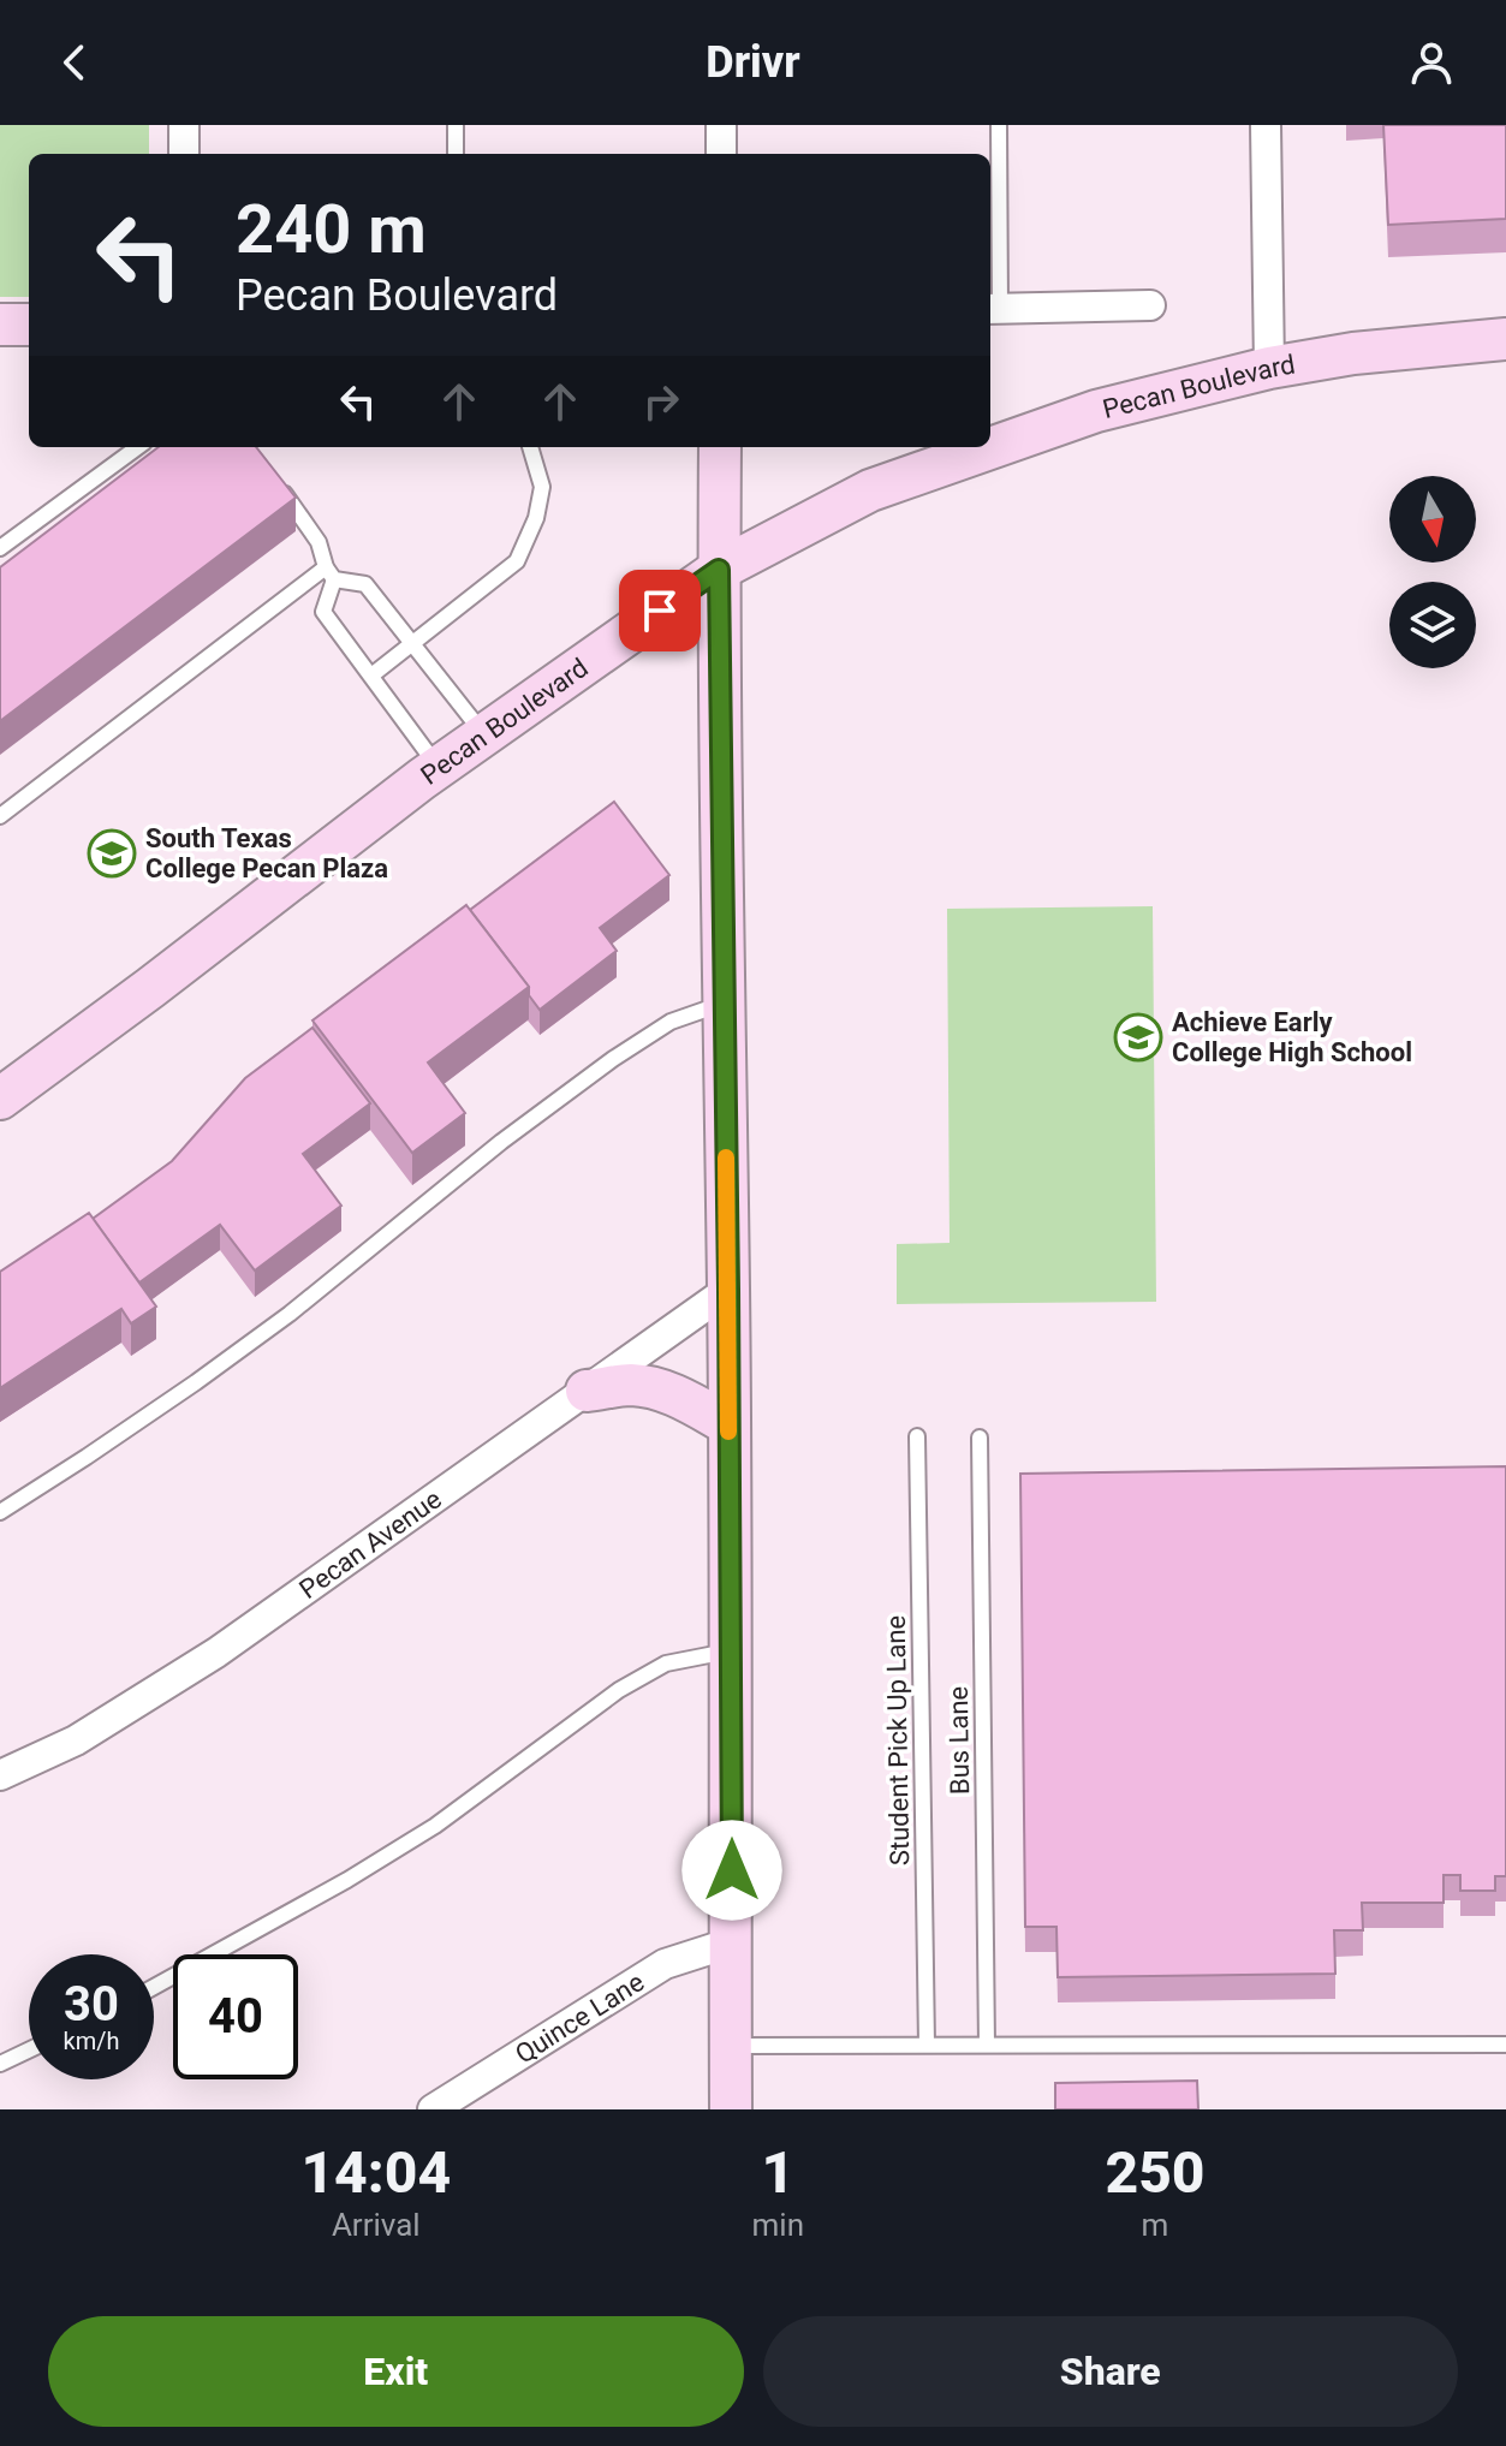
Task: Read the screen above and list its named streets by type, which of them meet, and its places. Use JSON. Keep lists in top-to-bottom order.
{
  "streets": {
    "street": ["Pecan Boulevard", "Pecan Avenue", "Quince Lane"],
    "lane": ["Student Pick Up Lane", "Bus Lane"]
  },
  "places": {
    "school or university": ["South Texas College Pecan Plaza", "Achieve Early College High School"]
  },
  "north": "bottom",
  "page": {
    "header": "Drivr",
    "turn": ["240 m", "Pecan Boulevard"],
    "speed": "30 km/h",
    "limit": "40",
    "eta": [
      "14:04",
      "Arrival",
      "1",
      "min",
      "250",
      "m"
    ],
    "buttons": ["Exit", "Share"]
  }
}
